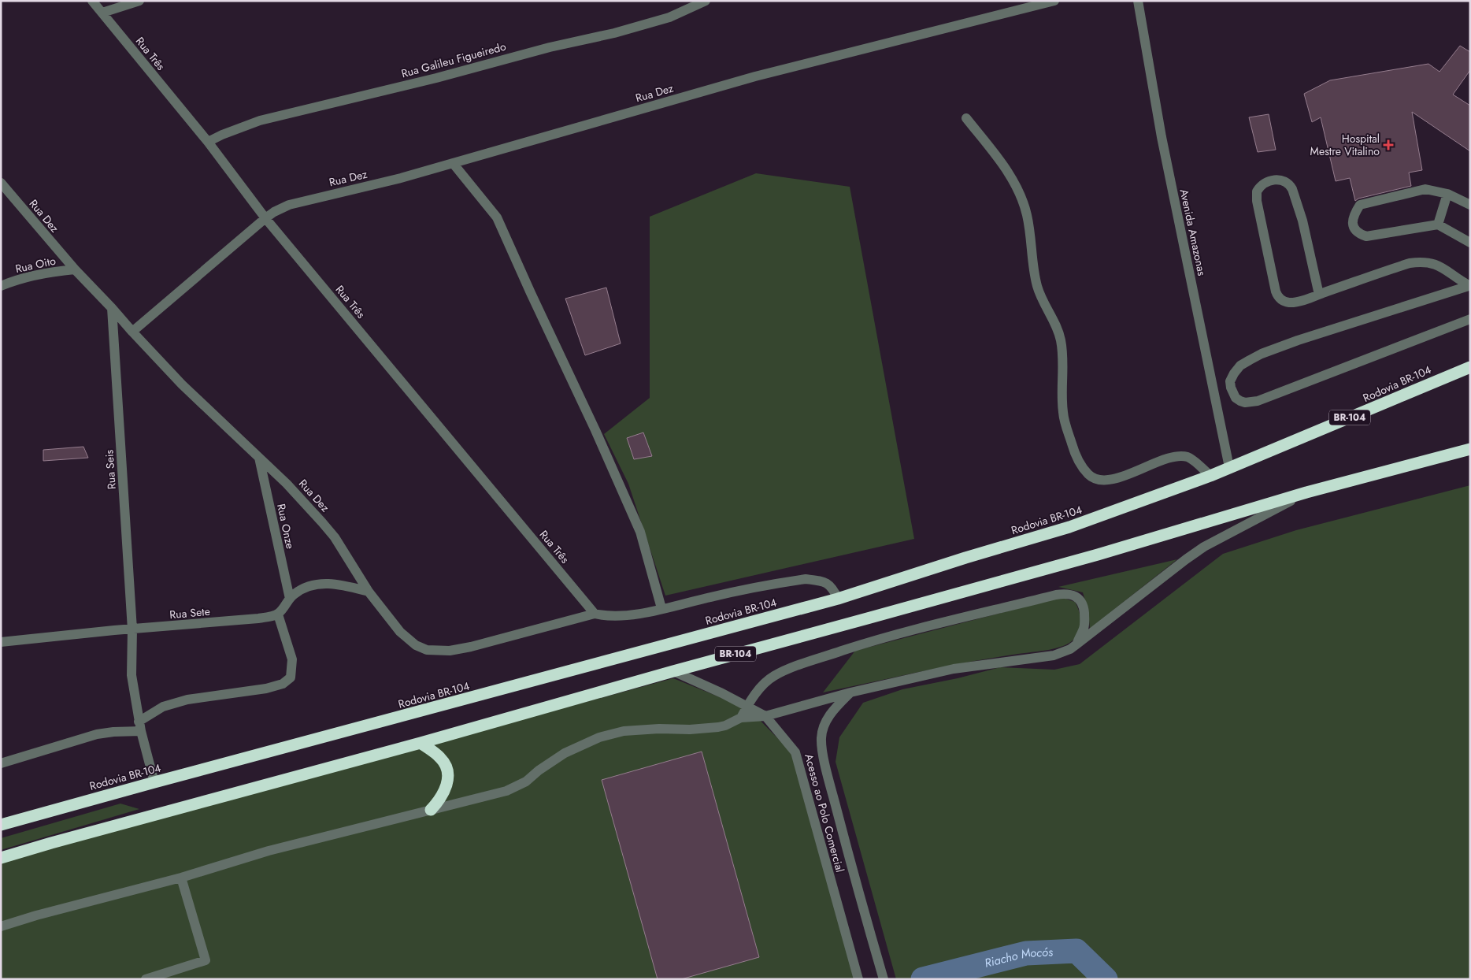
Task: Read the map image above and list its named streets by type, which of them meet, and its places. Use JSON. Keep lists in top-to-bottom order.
{
  "streets": {
    "highway": ["Rodovia BR-104", "BR-104"],
    "street": [
      "Rua Três",
      "Rua Galileu Figueiredo",
      "Rua Dez",
      "Avenida Amazonas",
      "Rua Oito",
      "Rua Seis",
      "Rua Onze",
      "Rua Sete",
      "Acesso ao Polo Comercial"
    ]
  },
  "crossings": [
    ["Rua Três", "Rua Galileu Figueiredo"],
    ["Rua Três", "Rua Dez"],
    ["Rua Dez", "Rua Oito"],
    ["Rua Dez", "Rua Seis"],
    ["Rua Dez", "Rua Onze"],
    ["Avenida Amazonas", "Rodovia BR-104"],
    ["Rodovia BR-104", "Rua Seis"],
    ["BR-104", "Acesso ao Polo Comercial"],
    ["Rua Seis", "Rua Sete"]
  ],
  "water": ["Riacho Mocós"],
  "places": {
    "health": ["Hospital Mestre Vitalino"]
  }
}
